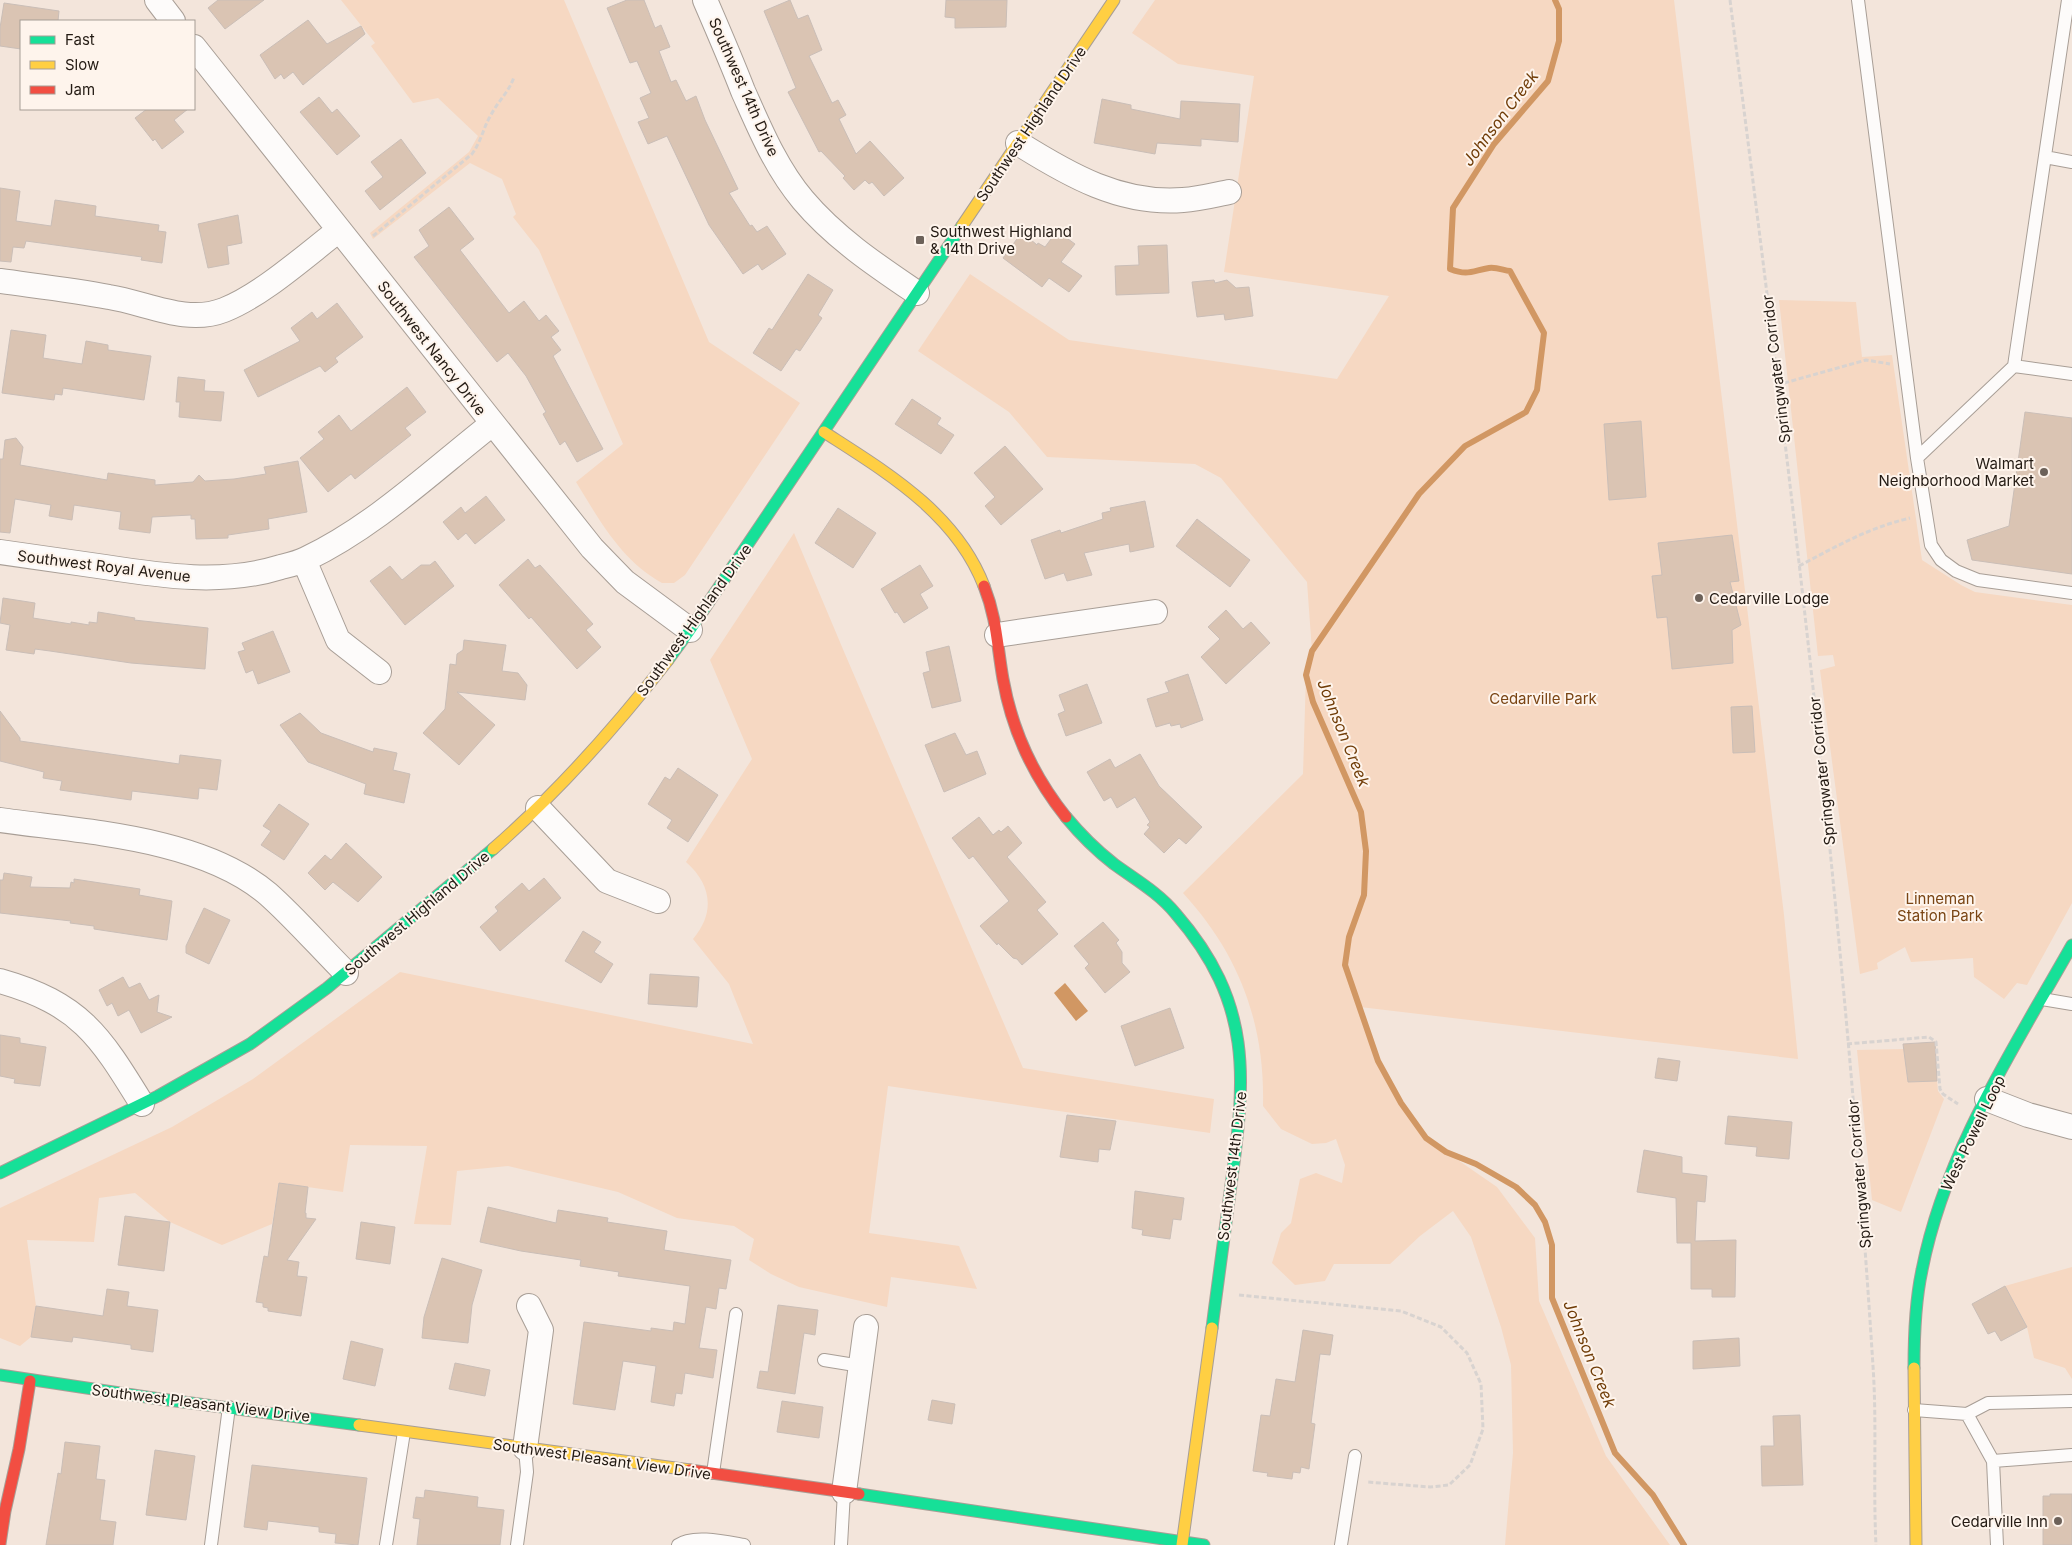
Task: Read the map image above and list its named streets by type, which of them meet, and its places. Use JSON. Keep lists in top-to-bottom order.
{
  "streets": {
    "street": [
      "Southwest 14th Drive",
      "Southwest Highland Drive",
      "Southwest Nancy Drive",
      "Southwest Royal Avenue",
      "West Powell Loop",
      "Southwest Pleasant View Drive"
    ],
    "path": ["Springwater Corridor"]
  },
  "crossings": [
    ["Southwest 14th Drive", "Southwest Highland Drive"],
    ["Southwest 14th Drive", "Southwest Pleasant View Drive"],
    ["Southwest Highland Drive", "Southwest Nancy Drive"],
    ["Southwest Nancy Drive", "Southwest Royal Avenue"]
  ],
  "water": ["Johnson Creek"],
  "parks": ["Cedarville Park", "Linneman Station Park"],
  "places": {
    "transit": ["Southwest Highland & 14th Drive"],
    "other": ["Walmart Neighborhood Market", "Cedarville Lodge", "Cedarville Inn"]
  },
  "legend": ["Fast", "Slow", "Jam"]
}
